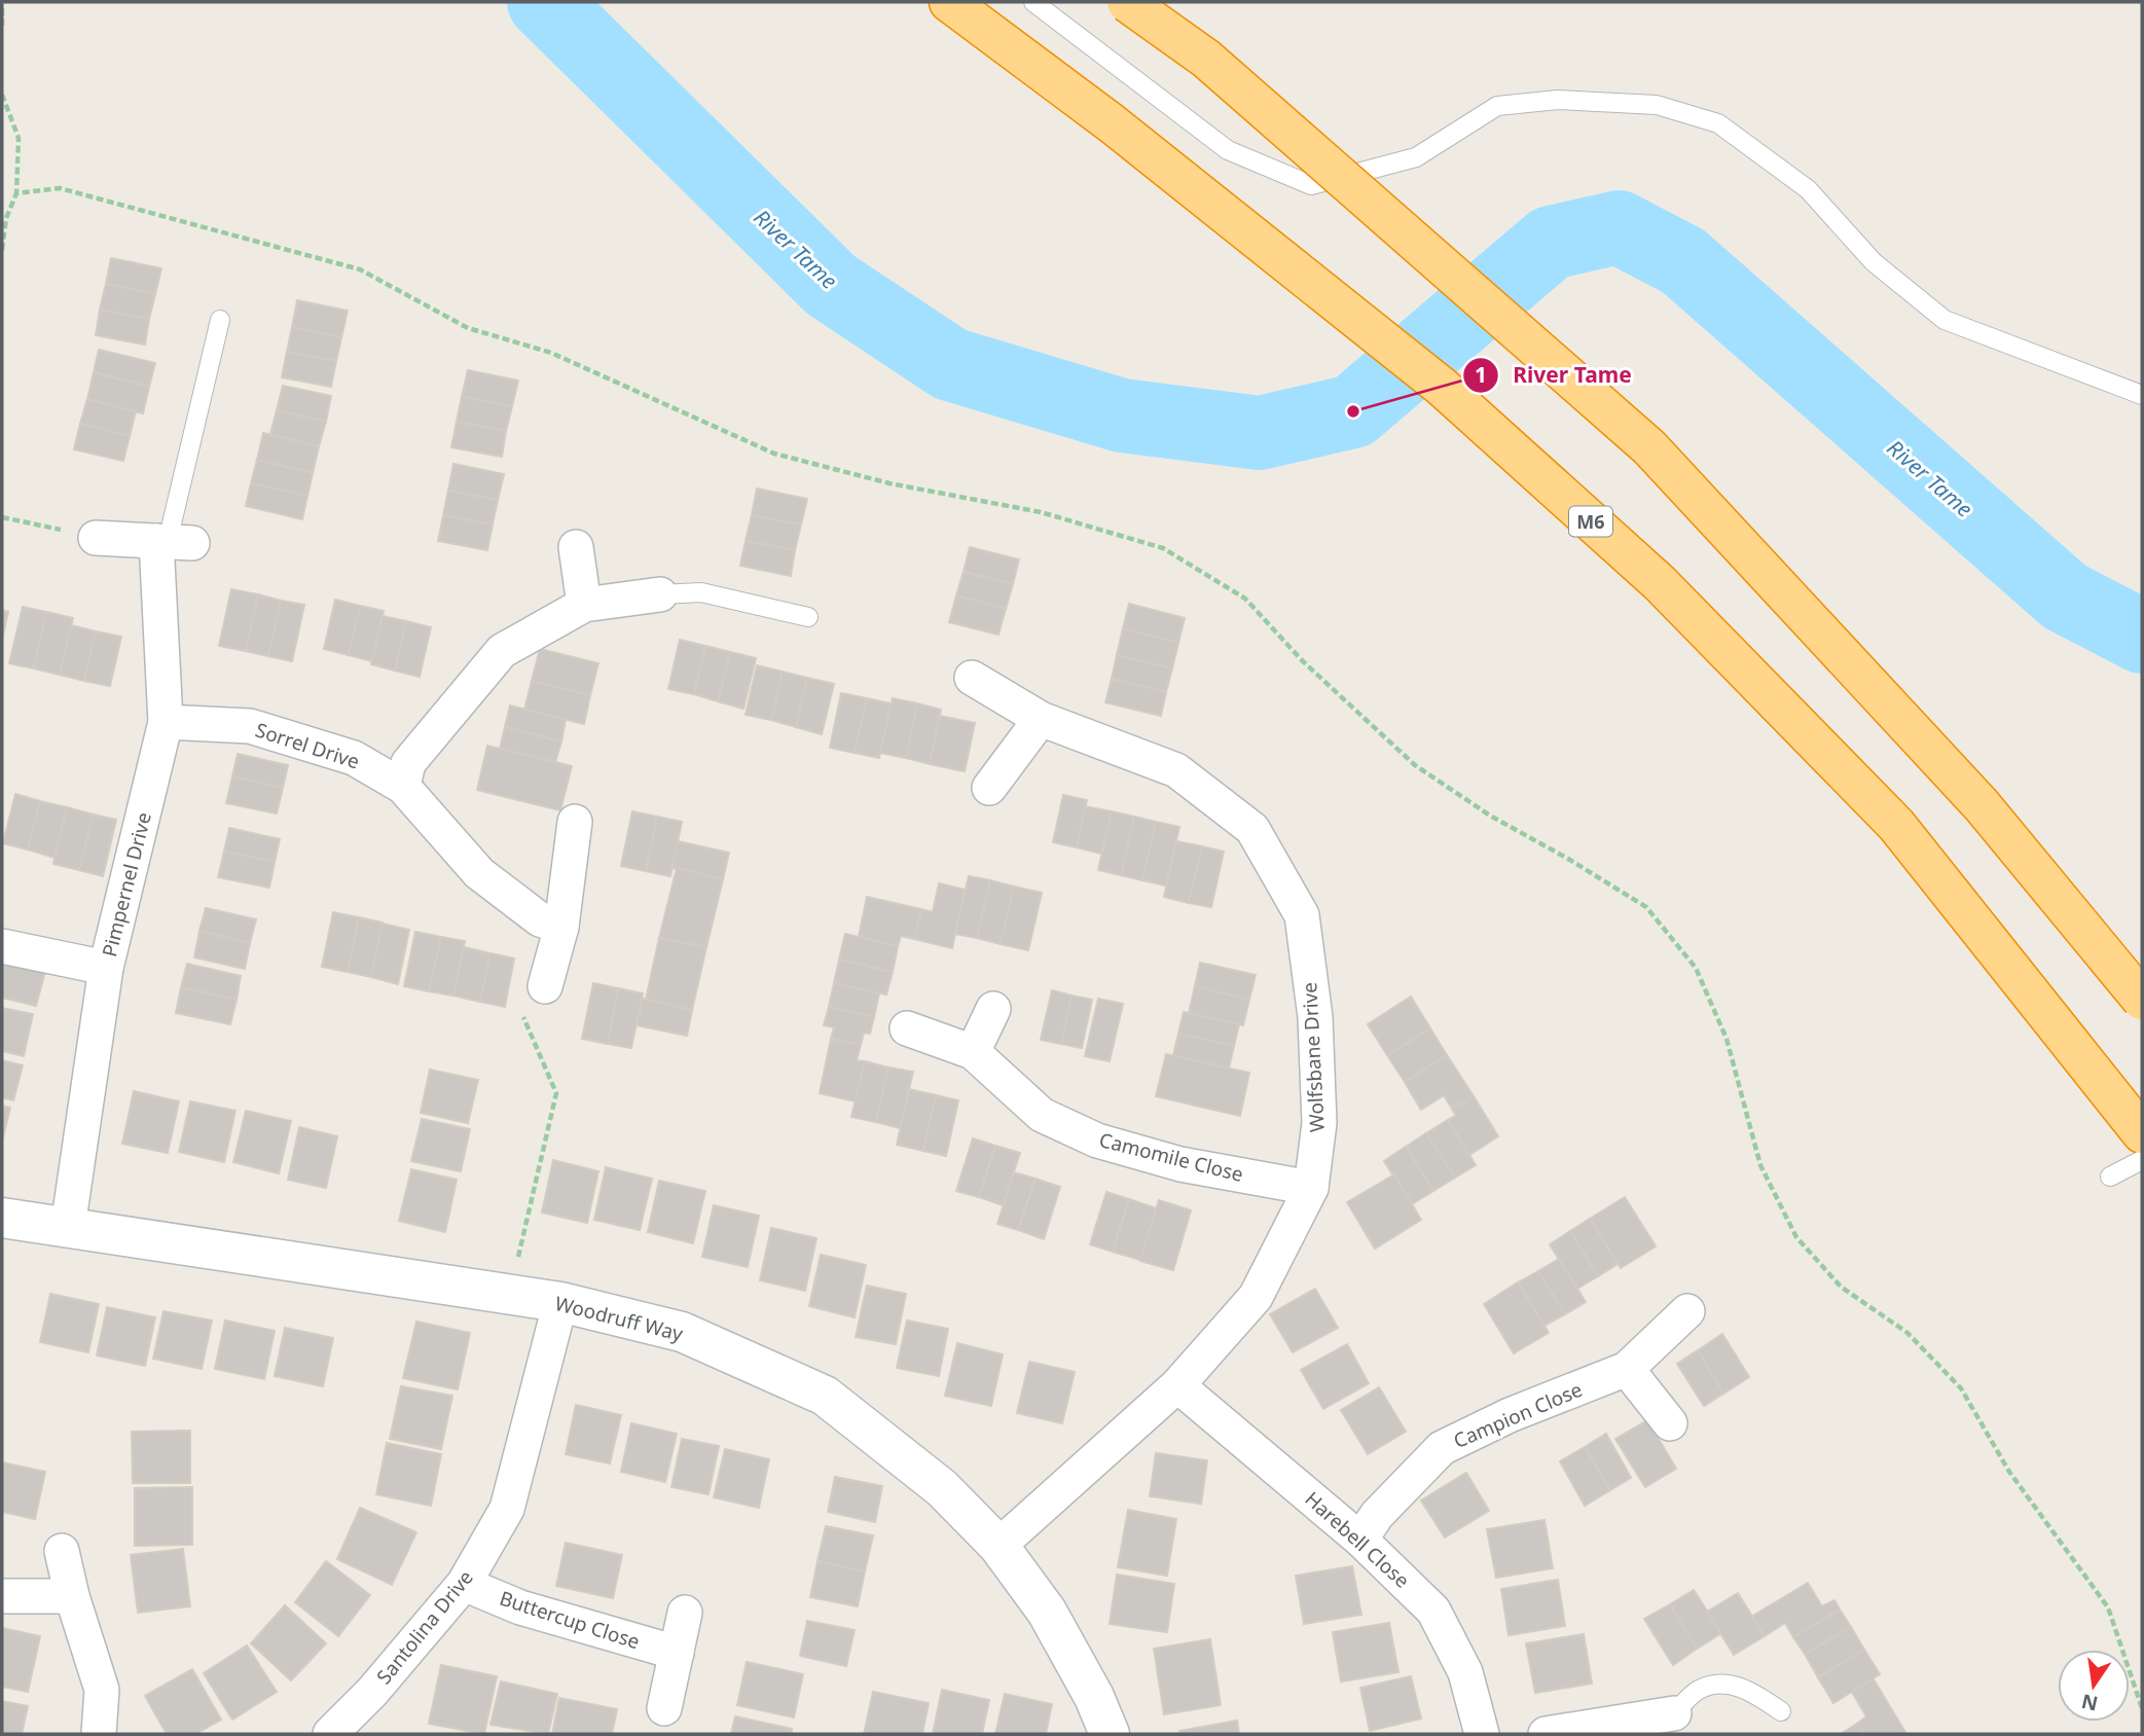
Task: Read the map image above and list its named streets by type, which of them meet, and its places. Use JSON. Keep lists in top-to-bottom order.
{
  "streets": {
    "highway": ["M6"],
    "street": [
      "Sorrel Drive",
      "Pimpernel Drive",
      "Wolfsbane Drive",
      "Camomile Close",
      "Woodruff Way",
      "Campion Close",
      "Harebell Close",
      "Buttercup Close",
      "Santolina Drive"
    ]
  },
  "crossings": [
    ["Sorrel Drive", "Pimpernel Drive"],
    ["Pimpernel Drive", "Woodruff Way"],
    ["Wolfsbane Drive", "Camomile Close"],
    ["Wolfsbane Drive", "Woodruff Way"],
    ["Wolfsbane Drive", "Harebell Close"],
    ["Woodruff Way", "Santolina Drive"],
    ["Campion Close", "Harebell Close"],
    ["Buttercup Close", "Santolina Drive"]
  ],
  "water": ["River Tame"],
  "places": ["River Tame"],
  "north": "bottom"
}
